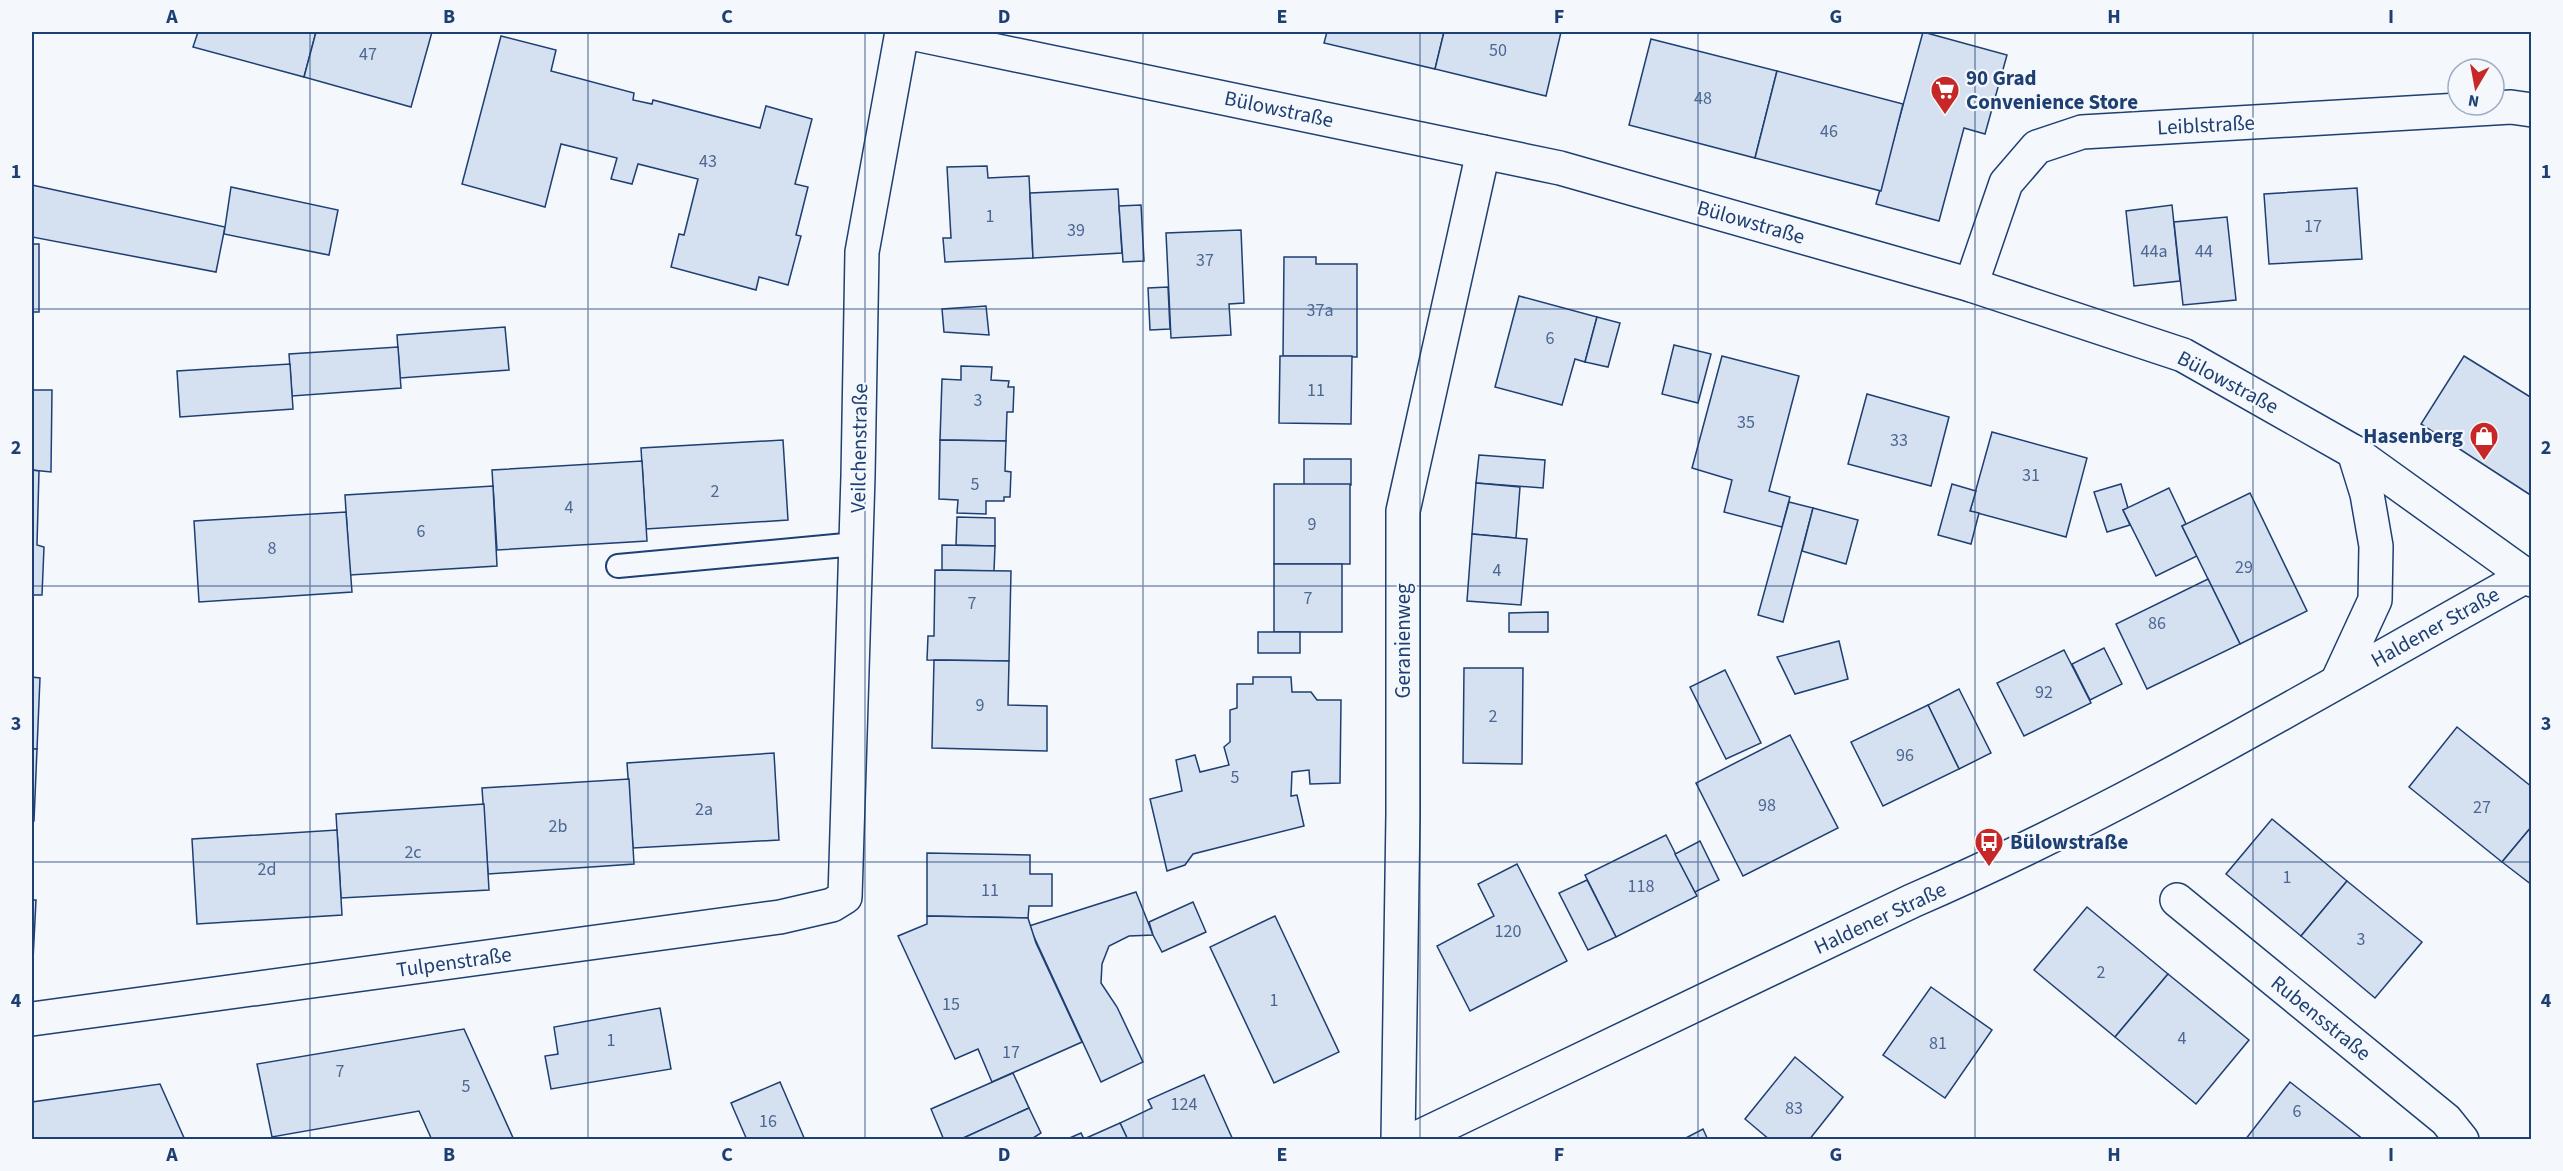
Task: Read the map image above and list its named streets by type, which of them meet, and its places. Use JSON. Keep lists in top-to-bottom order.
{
  "streets": {
    "street": [
      "Bülowstraße",
      "Leiblstraße",
      "Veilchenstraße",
      "Haldener Straße",
      "Geranienweg",
      "Tulpenstraße",
      "Rubensstraße"
    ]
  },
  "crossings": [
    ["Bülowstraße", "Leiblstraße"],
    ["Bülowstraße", "Veilchenstraße"],
    ["Bülowstraße", "Haldener Straße"],
    ["Bülowstraße", "Geranienweg"],
    ["Veilchenstraße", "Tulpenstraße"]
  ],
  "places": {
    "supermarket": ["90 Grad Convenience Store"],
    "shop": ["Hasenberg"],
    "bus stop": ["Bülowstraße"]
  },
  "house_numbers": [
    "50",
    "47",
    "48",
    "46",
    "43",
    "1",
    "17",
    "39",
    "44a",
    "44",
    "37",
    "37a",
    "6",
    "11",
    "3",
    "35",
    "33",
    "31",
    "5",
    "2",
    "4",
    "9",
    "6",
    "8",
    "29",
    "4",
    "7",
    "7",
    "86",
    "92",
    "9",
    "2",
    "96",
    "5",
    "98",
    "27",
    "2a",
    "2b",
    "2c",
    "2d",
    "1",
    "118",
    "11",
    "120",
    "3",
    "2",
    "1",
    "15",
    "4",
    "1",
    "81",
    "17",
    "7",
    "5",
    "124",
    "83",
    "6",
    "16"
  ],
  "north": "bottom",
  "grid": {
    "columns": [
      "A",
      "B",
      "C",
      "D",
      "E",
      "F",
      "G",
      "H",
      "I"
    ],
    "rows": [
      "1",
      "2",
      "3",
      "4"
    ]
  }
}
